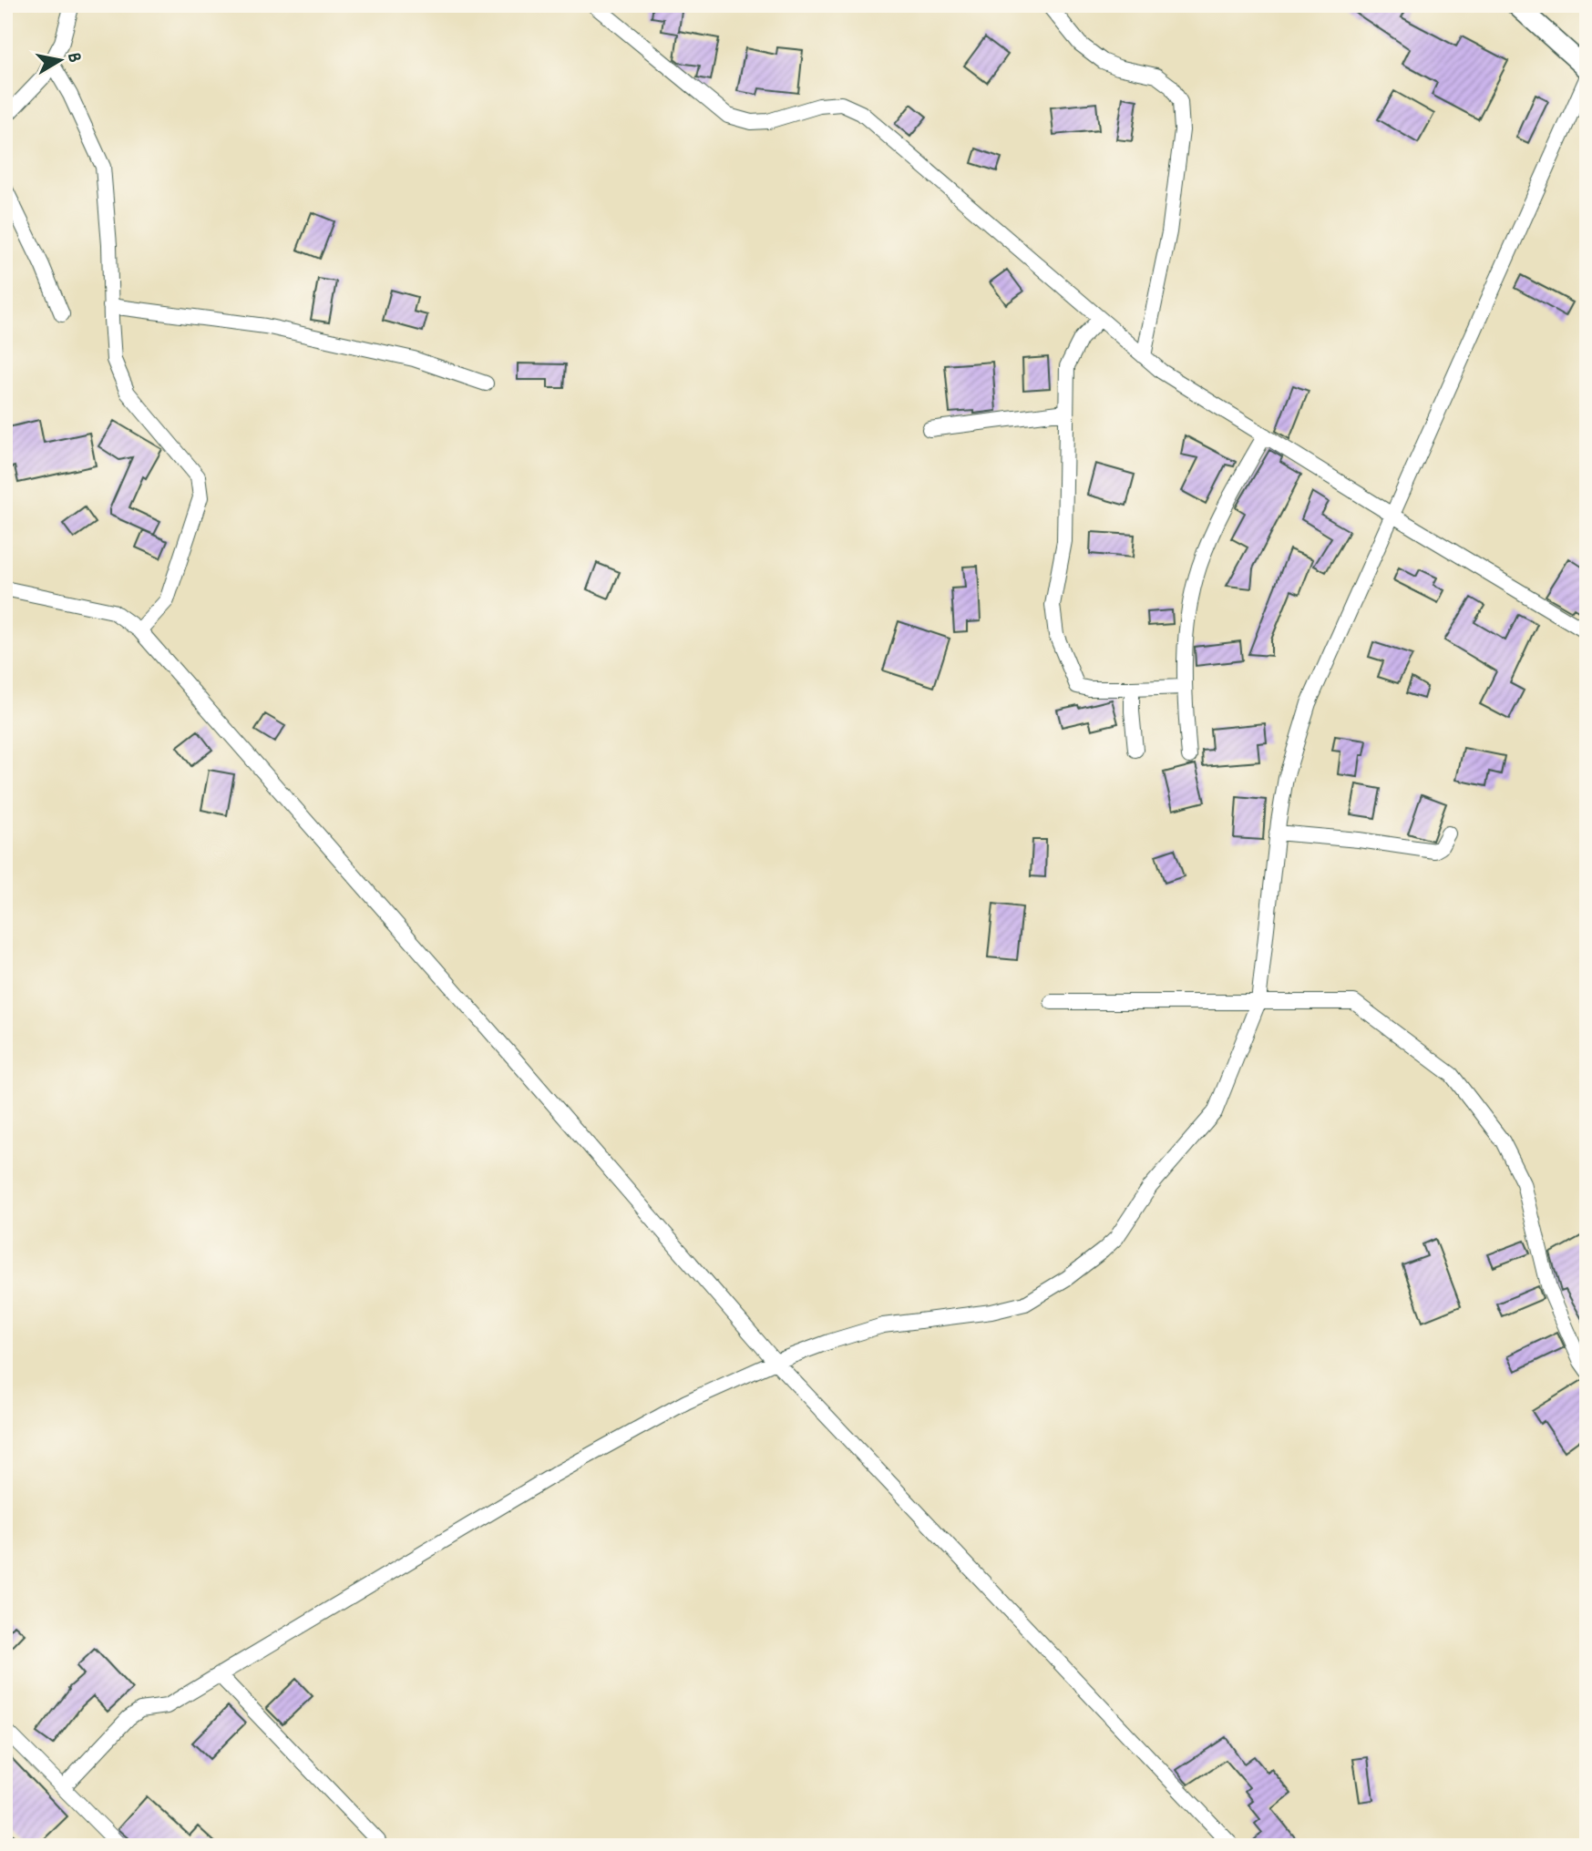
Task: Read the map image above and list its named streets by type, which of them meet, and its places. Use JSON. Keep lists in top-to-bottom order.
{
  "north": "right"
}
